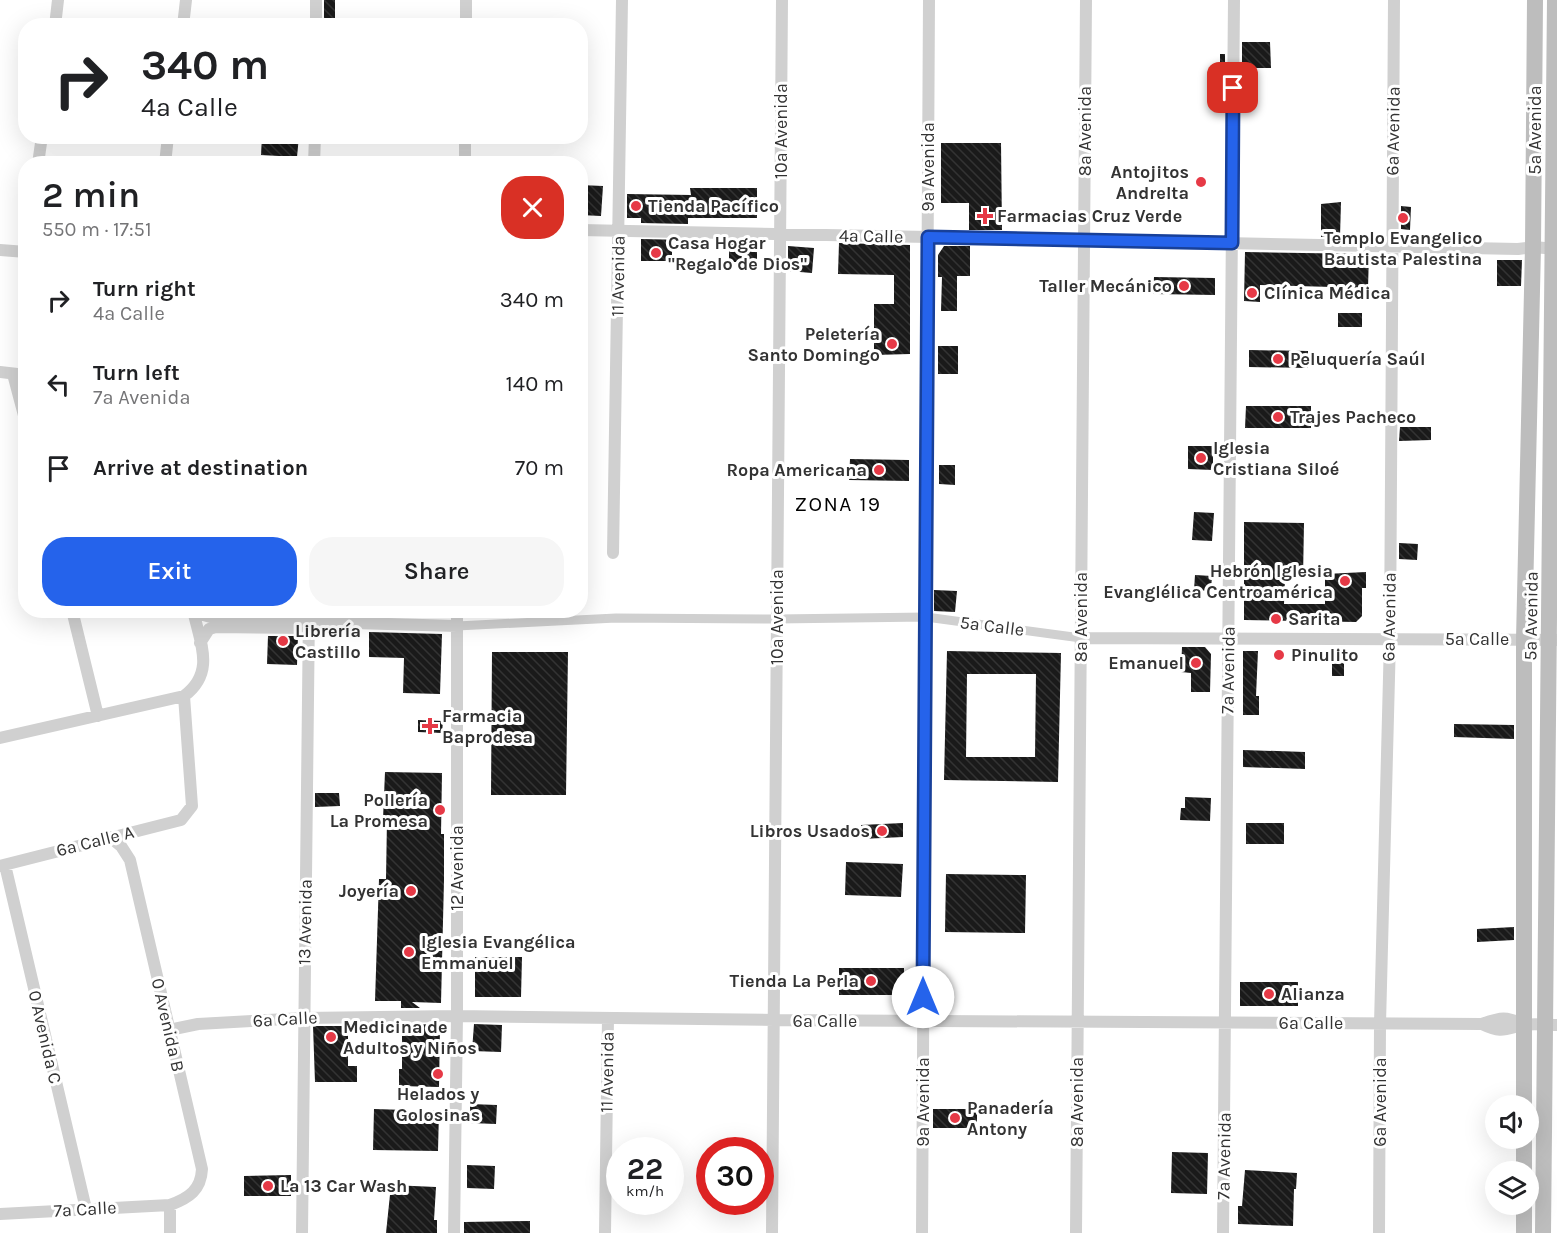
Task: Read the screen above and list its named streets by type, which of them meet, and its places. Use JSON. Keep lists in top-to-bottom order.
{
  "streets": {
    "main road": ["5a Avenida"],
    "street": [
      "10a Avenida",
      "8a Avenida",
      "6a Avenida",
      "9a Avenida",
      "4a Calle",
      "11 Avenida",
      "5a Calle",
      "7a Avenida",
      "6a Calle A",
      "12 Avenida",
      "13 Avenida",
      "6a Calle",
      "0 Avenida B",
      "0 Avenida C",
      "7a Calle"
    ]
  },
  "crossings": [
    ["5a Avenida", "4a Calle"],
    ["5a Avenida", "5a Calle"],
    ["5a Avenida", "6a Calle"],
    ["10a Avenida", "4a Calle"],
    ["10a Avenida", "5a Calle"],
    ["10a Avenida", "6a Calle"],
    ["8a Avenida", "4a Calle"],
    ["8a Avenida", "5a Calle"],
    ["8a Avenida", "6a Calle"],
    ["6a Avenida", "4a Calle"],
    ["6a Avenida", "5a Calle"],
    ["6a Avenida", "6a Calle"],
    ["9a Avenida", "4a Calle"],
    ["9a Avenida", "5a Calle"],
    ["9a Avenida", "6a Calle"],
    ["4a Calle", "11 Avenida"],
    ["4a Calle", "7a Avenida"],
    ["11 Avenida", "6a Calle"],
    ["5a Calle", "7a Avenida"],
    ["5a Calle", "12 Avenida"],
    ["5a Calle", "13 Avenida"],
    ["7a Avenida", "6a Calle"],
    ["6a Calle A", "0 Avenida B"],
    ["6a Calle A", "0 Avenida C"],
    ["12 Avenida", "6a Calle"],
    ["13 Avenida", "6a Calle"],
    ["6a Calle", "0 Avenida B"],
    ["0 Avenida B", "7a Calle"],
    ["0 Avenida C", "7a Calle"]
  ],
  "districts": ["ZONA 19"],
  "places": {
    "other": [
      "Antojitos Andrelta",
      "Tienda Pacífico",
      "Templo Evangelico Bautista Palestina",
      "Casa Hogar \"Regalo de Dios\"",
      "Taller Mecánico",
      "Clínica Médica",
      "Peletería Santo Domingo",
      "Peluquería Saúl",
      "Trajes Pacheco",
      "Iglesia Cristiana Siloé",
      "Ropa Americana",
      "Hebrón Iglesia Evanglélica Centroamérica",
      "Sarita",
      "Librería Castillo",
      "Pinulito",
      "Emanuel",
      "Pollería La Promesa",
      "Libros Usados",
      "Joyería",
      "Iglesia Evangélica Emmanuel",
      "Tienda La Perla",
      "Alianza",
      "Medicina de Adultos y Niños",
      "Helados y Golosinas",
      "Panadería Antony",
      "La 13 Car Wash"
    ],
    "health": ["Farmacias Cruz Verde", "Farmacia Baprodesa"]
  },
  "page": {
    "turn": ["340 m", "4a Calle"],
    "heading": ["2 min", "550 m · 17:51"],
    "list": [
      {
        "name": "Turn right",
        "note": "4a Calle",
        "value": "340 m"
      },
      {
        "name": "Turn left",
        "note": "7a Avenida",
        "value": "140 m"
      },
      {
        "name": "Arrive at destination",
        "value": "70 m"
      }
    ],
    "buttons": ["Exit", "Share"],
    "speed": "22 km/h",
    "limit": "30"
  }
}
